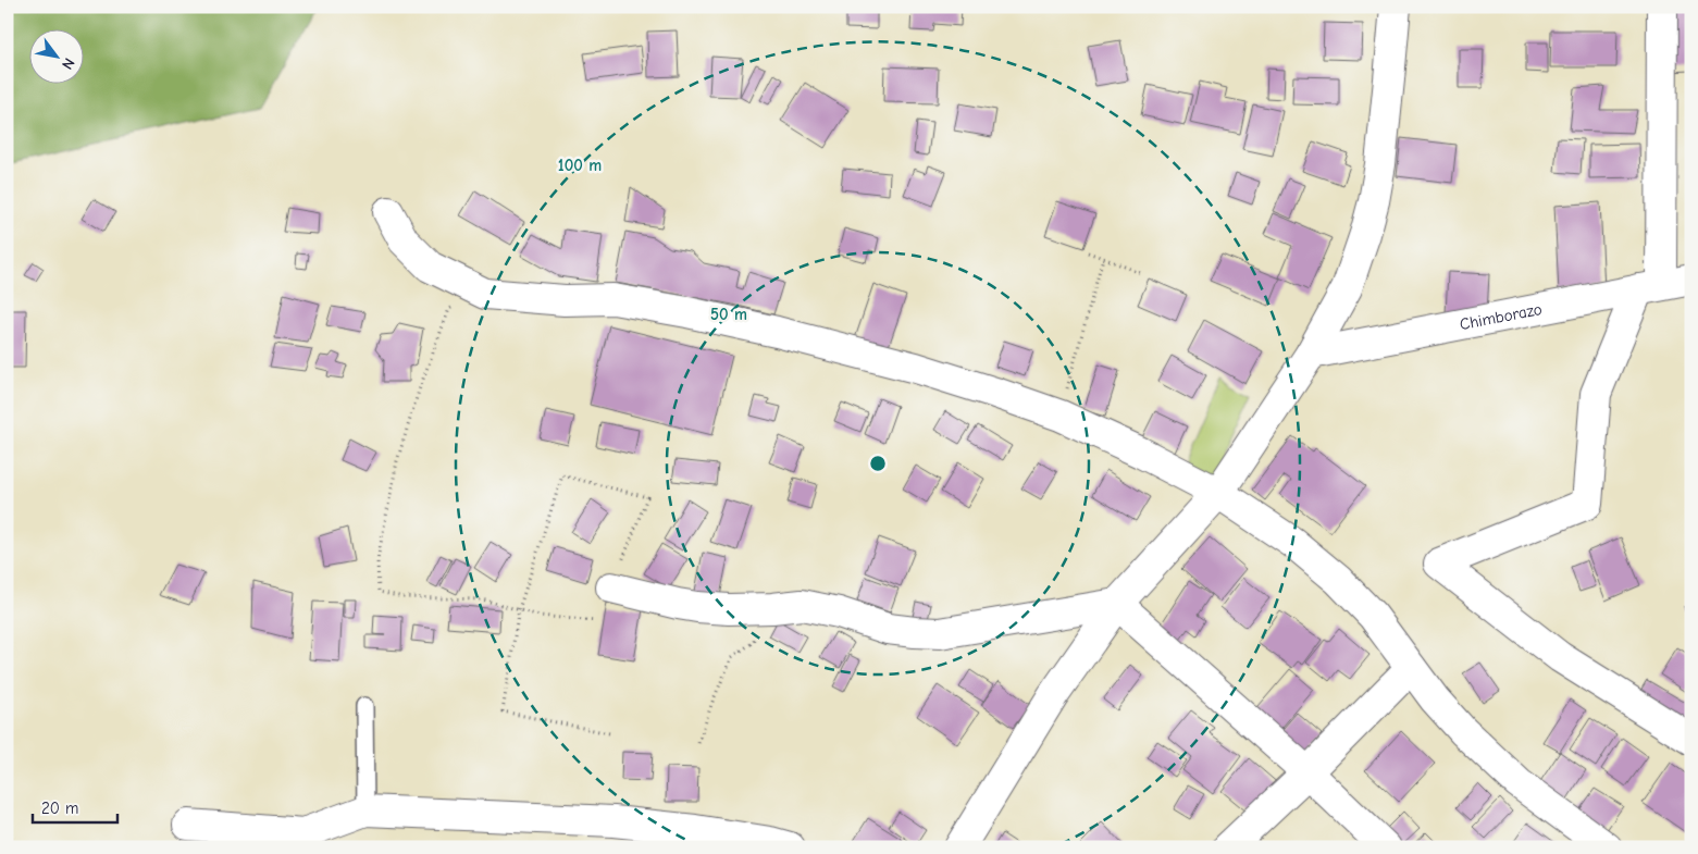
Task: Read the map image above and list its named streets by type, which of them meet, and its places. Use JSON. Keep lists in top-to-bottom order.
{
  "streets": {
    "street": ["Chimborazo"]
  },
  "scale_bar": "20 m",
  "north": "bottom right",
  "rings": ["100 m", "50 m"]
}
